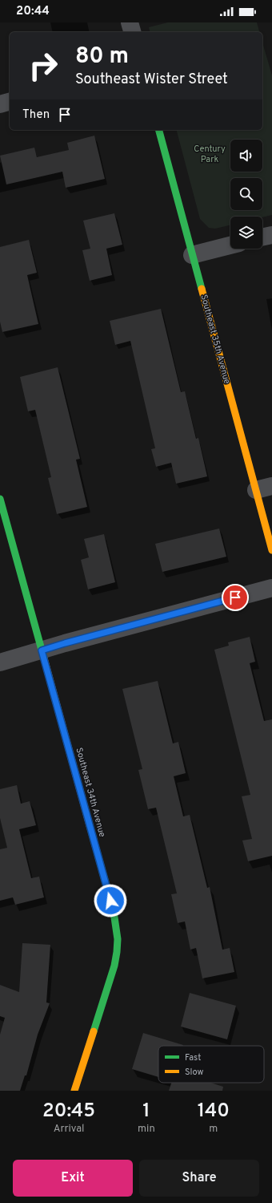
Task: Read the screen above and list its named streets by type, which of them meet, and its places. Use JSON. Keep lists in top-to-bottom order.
{
  "streets": {
    "street": ["Southeast 35th Avenue", "Southeast 34th Avenue"]
  },
  "parks": ["Century Park"],
  "legend": ["Fast", "Slow"],
  "page": {
    "status": "20:44",
    "turn": ["80 m", "Southeast Wister Street"],
    "then": "Then",
    "eta": [
      "20:45",
      "Arrival",
      "1",
      "min",
      "140",
      "m"
    ],
    "buttons": ["Exit", "Share"]
  }
}
